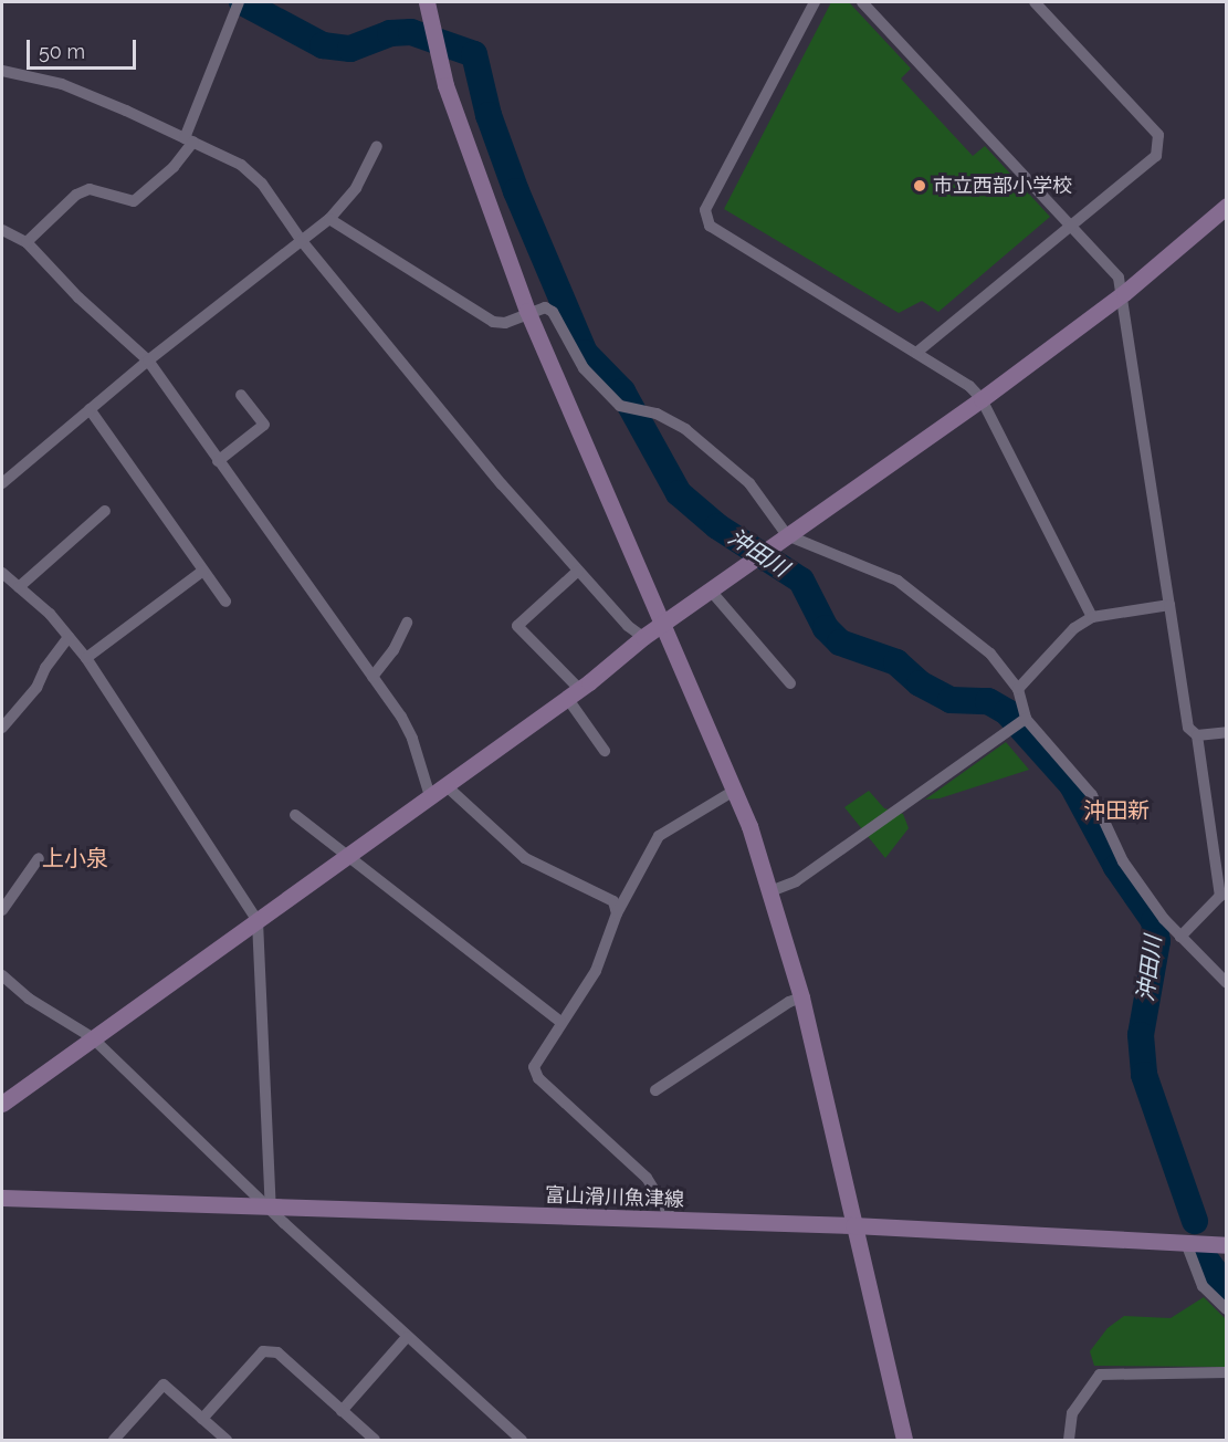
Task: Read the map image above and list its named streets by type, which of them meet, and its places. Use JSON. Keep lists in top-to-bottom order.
{
  "streets": {
    "street": ["富山滑川魚津線"]
  },
  "districts": ["沖田新", "上小泉"],
  "water": ["沖田川"],
  "places": ["市立西部小学校"],
  "scale_bar": "50 m"
}
